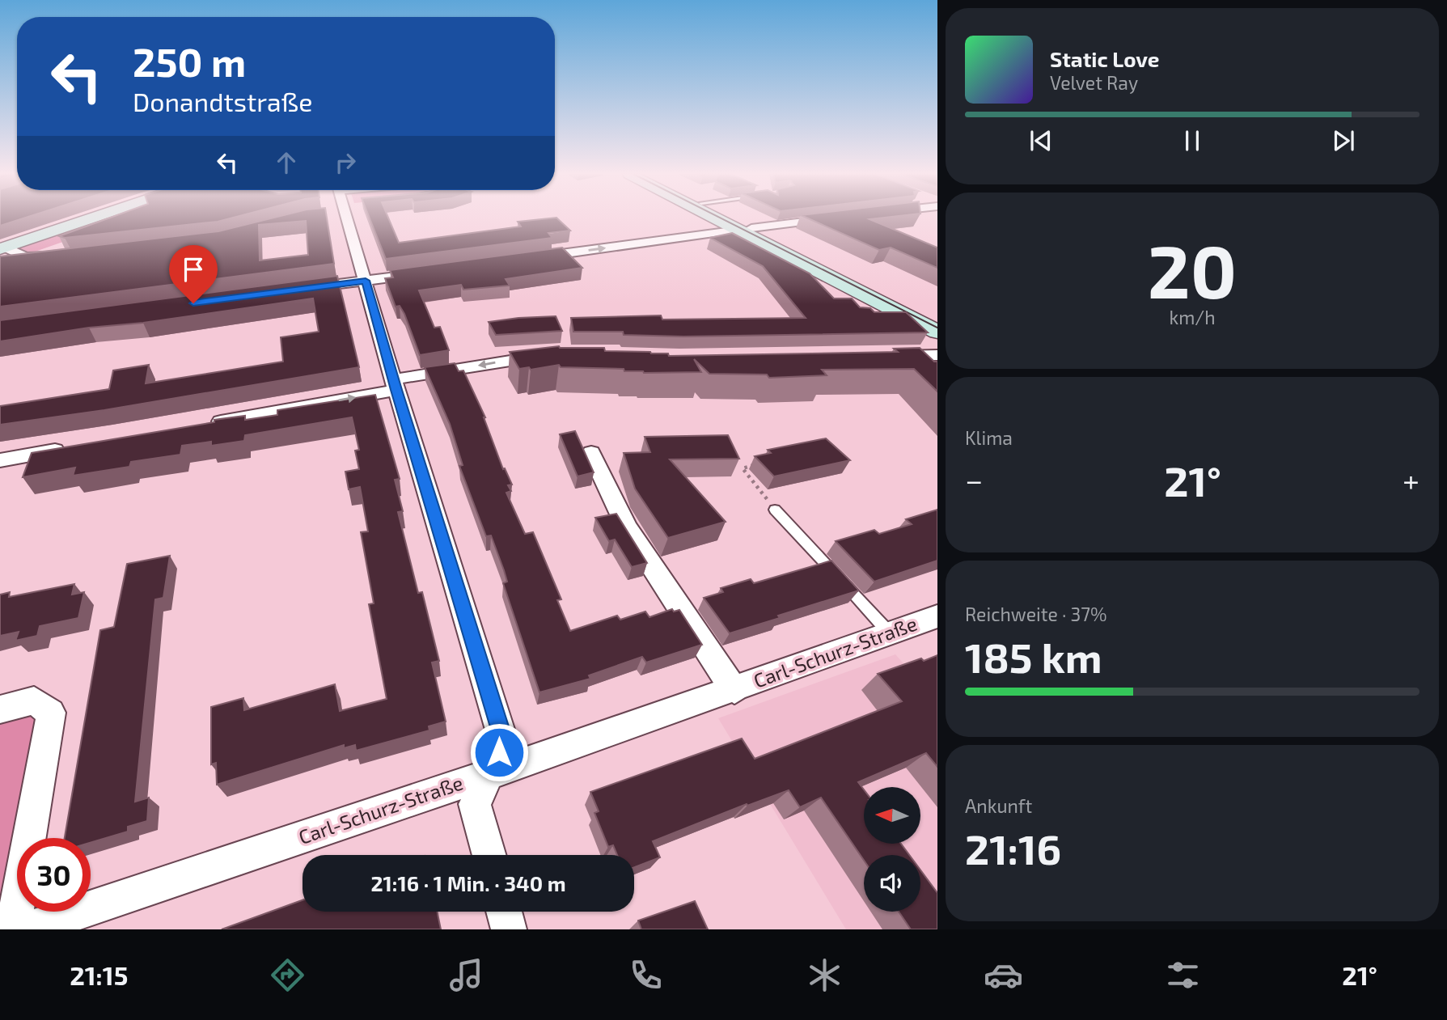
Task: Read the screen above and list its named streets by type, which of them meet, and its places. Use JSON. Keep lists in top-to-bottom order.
{
  "streets": {
    "street": ["Carl-Schurz-Straße"]
  },
  "north": "left",
  "page": {
    "turn": ["250 m", "Donandtstraße"],
    "song": ["Static Love", "Velvet Ray"],
    "tile": [
      ["20", "km/h"],
      "Klima",
      ["Reichweite · 37%", "185 km"],
      ["Ankunft", "21:16"]
    ],
    "heat": ["−", "21°", "+"],
    "limit": "30",
    "trip": "21:16 · 1 Min. · 340 m",
    "tabs": ["21:15", "21°"]
  }
}
